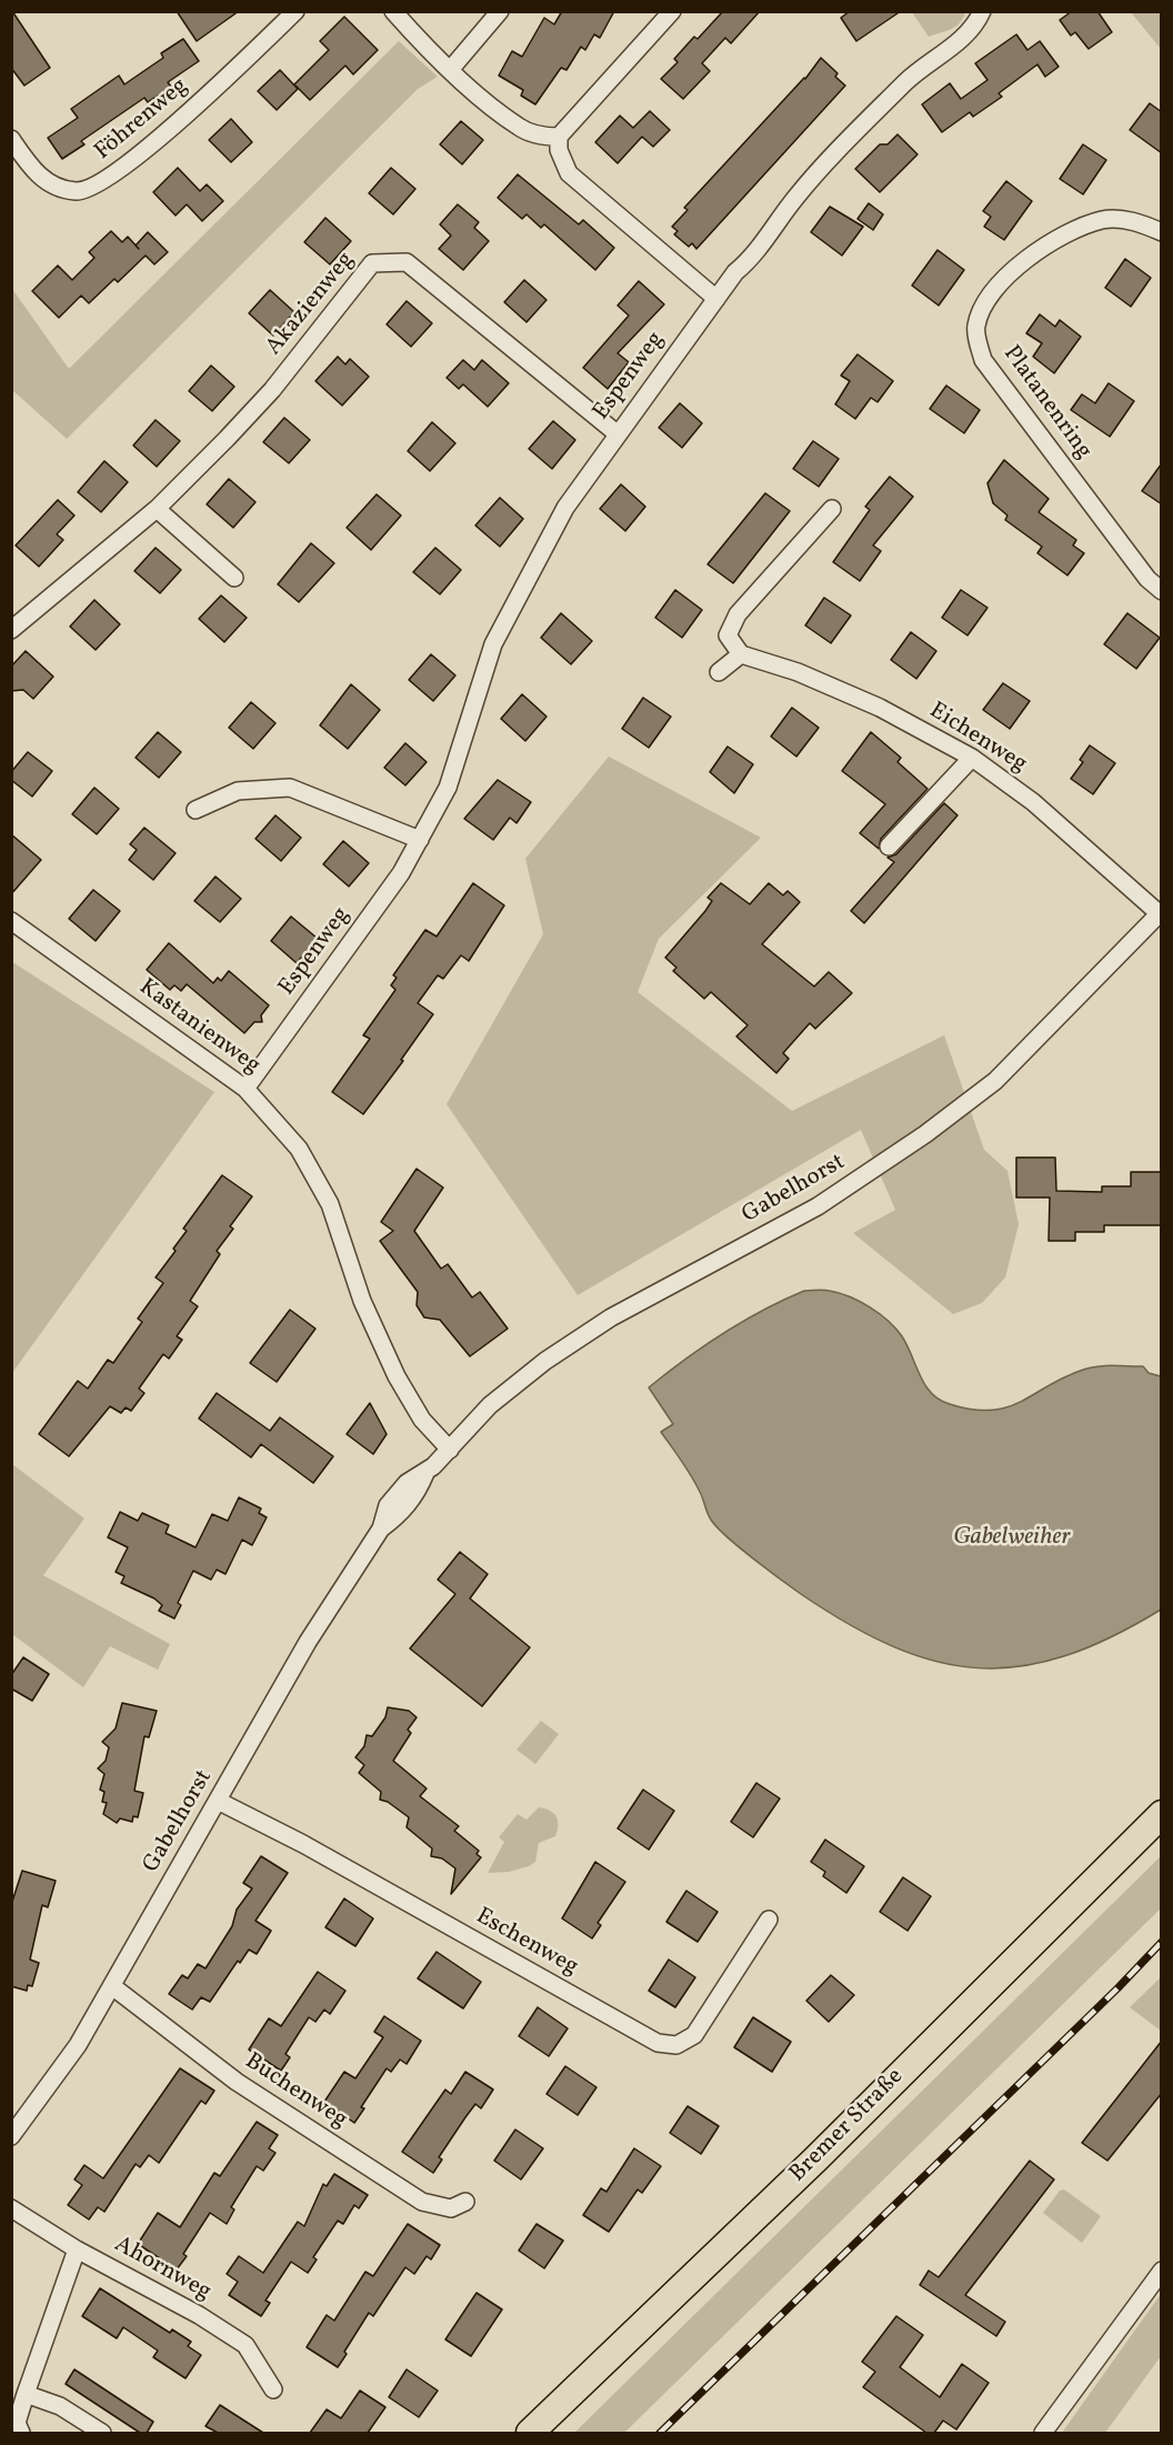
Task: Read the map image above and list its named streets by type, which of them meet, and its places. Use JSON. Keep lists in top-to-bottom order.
{
  "streets": {
    "main road": ["Bremer Straße"],
    "street": [
      "Föhrenweg",
      "Akazienweg",
      "Espenweg",
      "Platanenring",
      "Eichenweg",
      "Kastanienweg",
      "Gabelhorst",
      "Eschenweg",
      "Buchenweg",
      "Ahornweg"
    ]
  },
  "crossings": [
    ["Akazienweg", "Espenweg"],
    ["Espenweg", "Kastanienweg"],
    ["Eichenweg", "Gabelhorst"],
    ["Kastanienweg", "Gabelhorst"],
    ["Gabelhorst", "Eschenweg"],
    ["Gabelhorst", "Buchenweg"]
  ],
  "water": ["Gabelweiher"]
}
